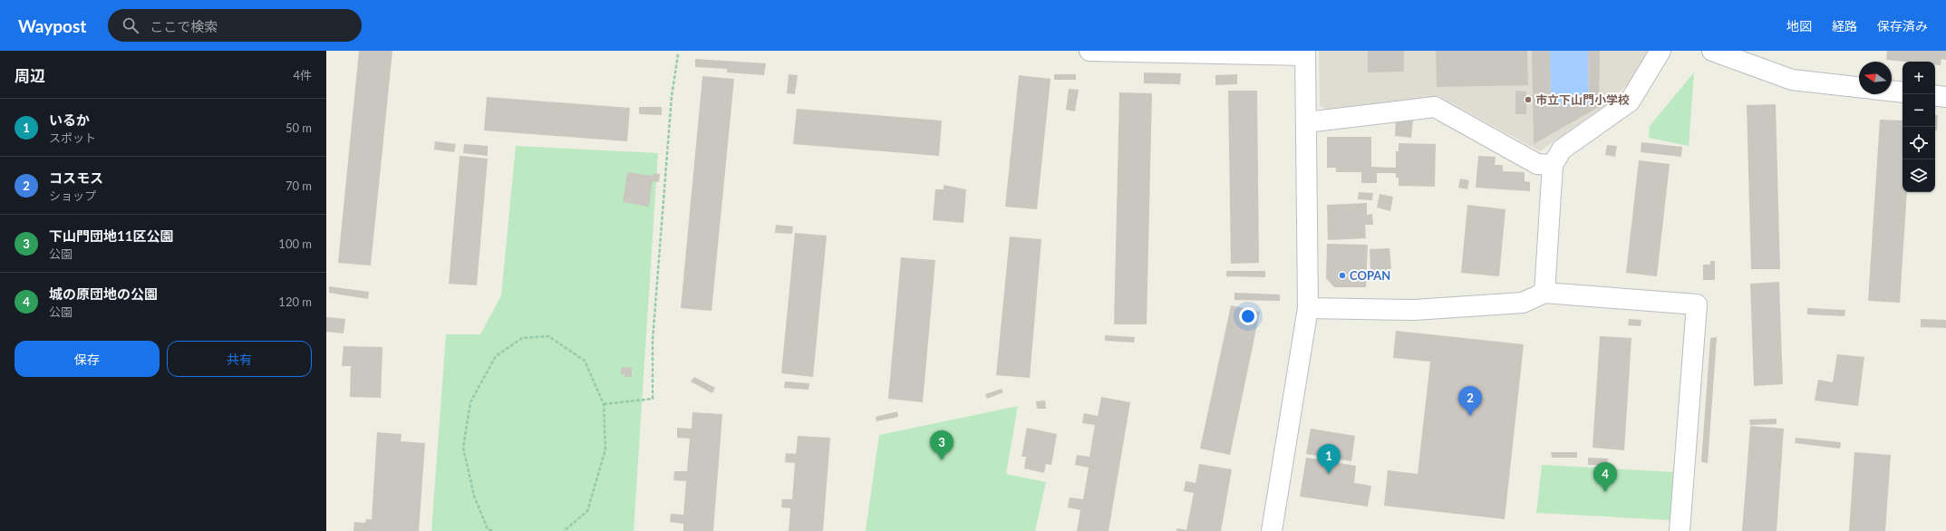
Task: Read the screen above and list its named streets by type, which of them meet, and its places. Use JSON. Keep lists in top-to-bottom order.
{
  "places": ["市立下山門小学校", "COPAN"],
  "north": "left",
  "page": {
    "header": "Waypost",
    "search": "ここで検索",
    "nav": ["地図", "経路", "保存済み"],
    "heading": ["周辺", "4件"],
    "map_buttons": ["+", "−"],
    "list": [
      {
        "mark": "1",
        "name": "いるか",
        "note": "スポット",
        "value": "50 m"
      },
      {
        "mark": "2",
        "name": "コスモス",
        "note": "ショップ",
        "value": "70 m"
      },
      {
        "mark": "3",
        "name": "下山門団地11区公園",
        "note": "公園",
        "value": "100 m"
      },
      {
        "mark": "4",
        "name": "城の原団地の公園",
        "note": "公園",
        "value": "120 m"
      }
    ],
    "buttons": ["保存", "共有"],
    "pins": [
      "2",
      "3",
      "1",
      "4"
    ]
  }
}
